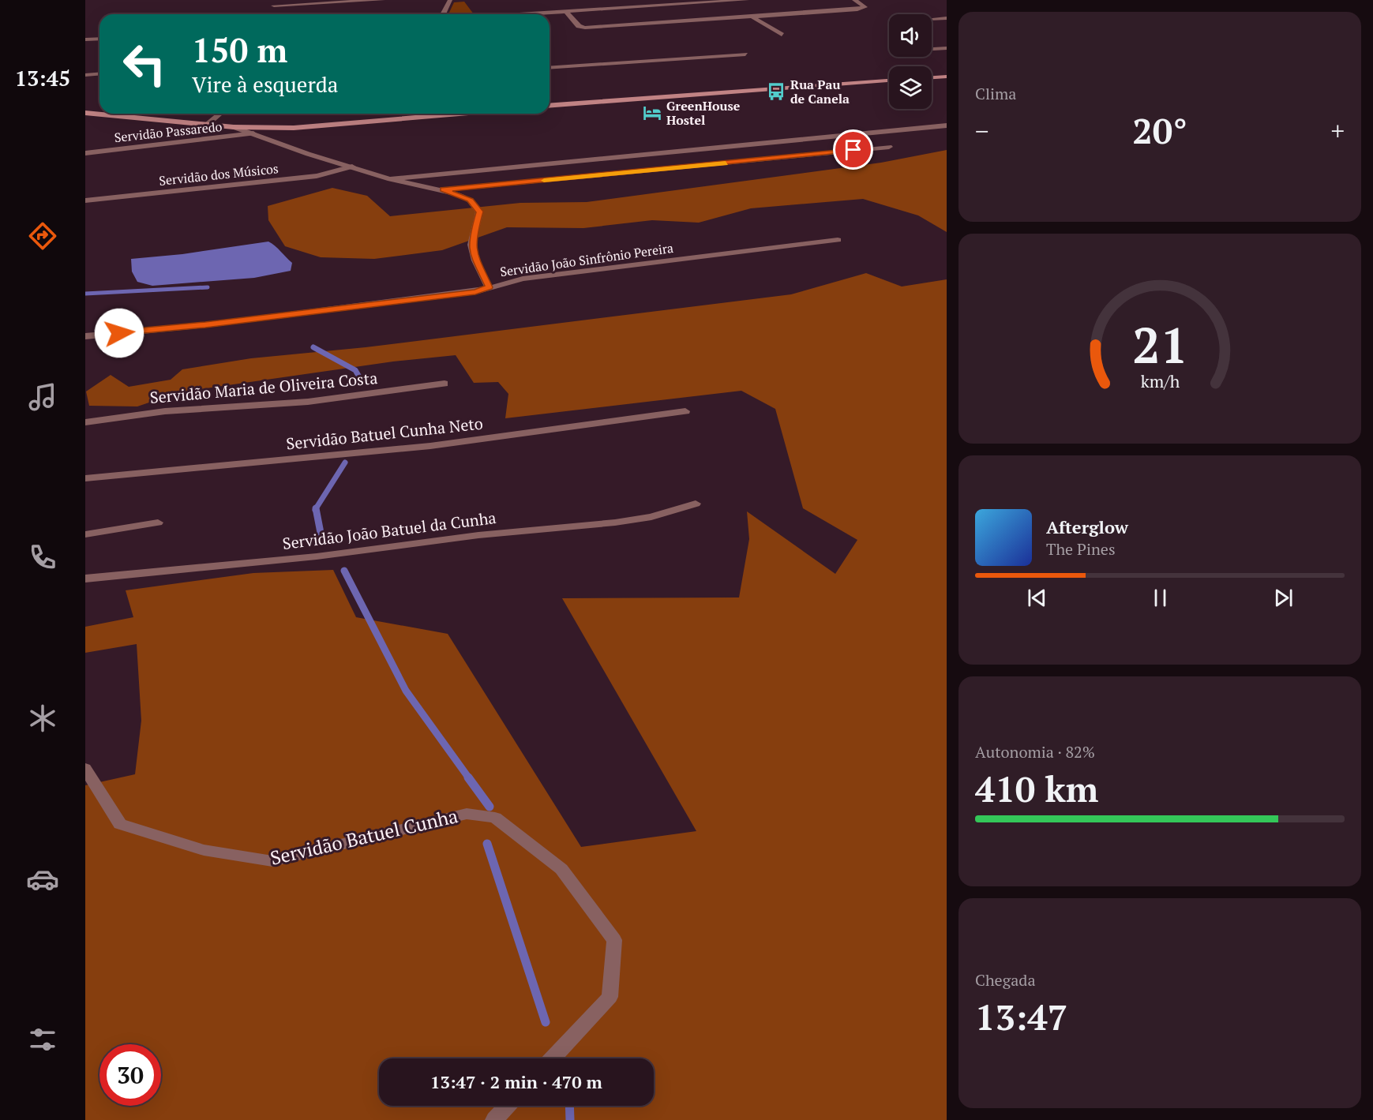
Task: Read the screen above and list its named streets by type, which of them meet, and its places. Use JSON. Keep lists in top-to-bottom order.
{
  "streets": {
    "street": [
      "Servidão Passaredo",
      "Servidão dos Músicos",
      "Servidão João Sinfrônio Pereira",
      "Servidão Maria de Oliveira Costa",
      "Servidão Batuel Cunha Neto",
      "Servidão João Batuel da Cunha",
      "Servidão Batuel Cunha"
    ]
  },
  "places": {
    "bus stop": ["Rua Pau de Canela"],
    "hotel": ["GreenHouse Hostel"]
  },
  "page": {
    "tabs": "13:45",
    "tile": [
      "Clima",
      ["Autonomia · 82%", "410 km"],
      ["Chegada", "13:47"]
    ],
    "turn": ["150 m", "Vire à esquerda"],
    "heat": ["−", "20°", "+"],
    "song": ["Afterglow", "The Pines"],
    "limit": "30",
    "trip": "13:47 · 2 min · 470 m",
    "gauge": ["21", "km/h"]
  }
}
